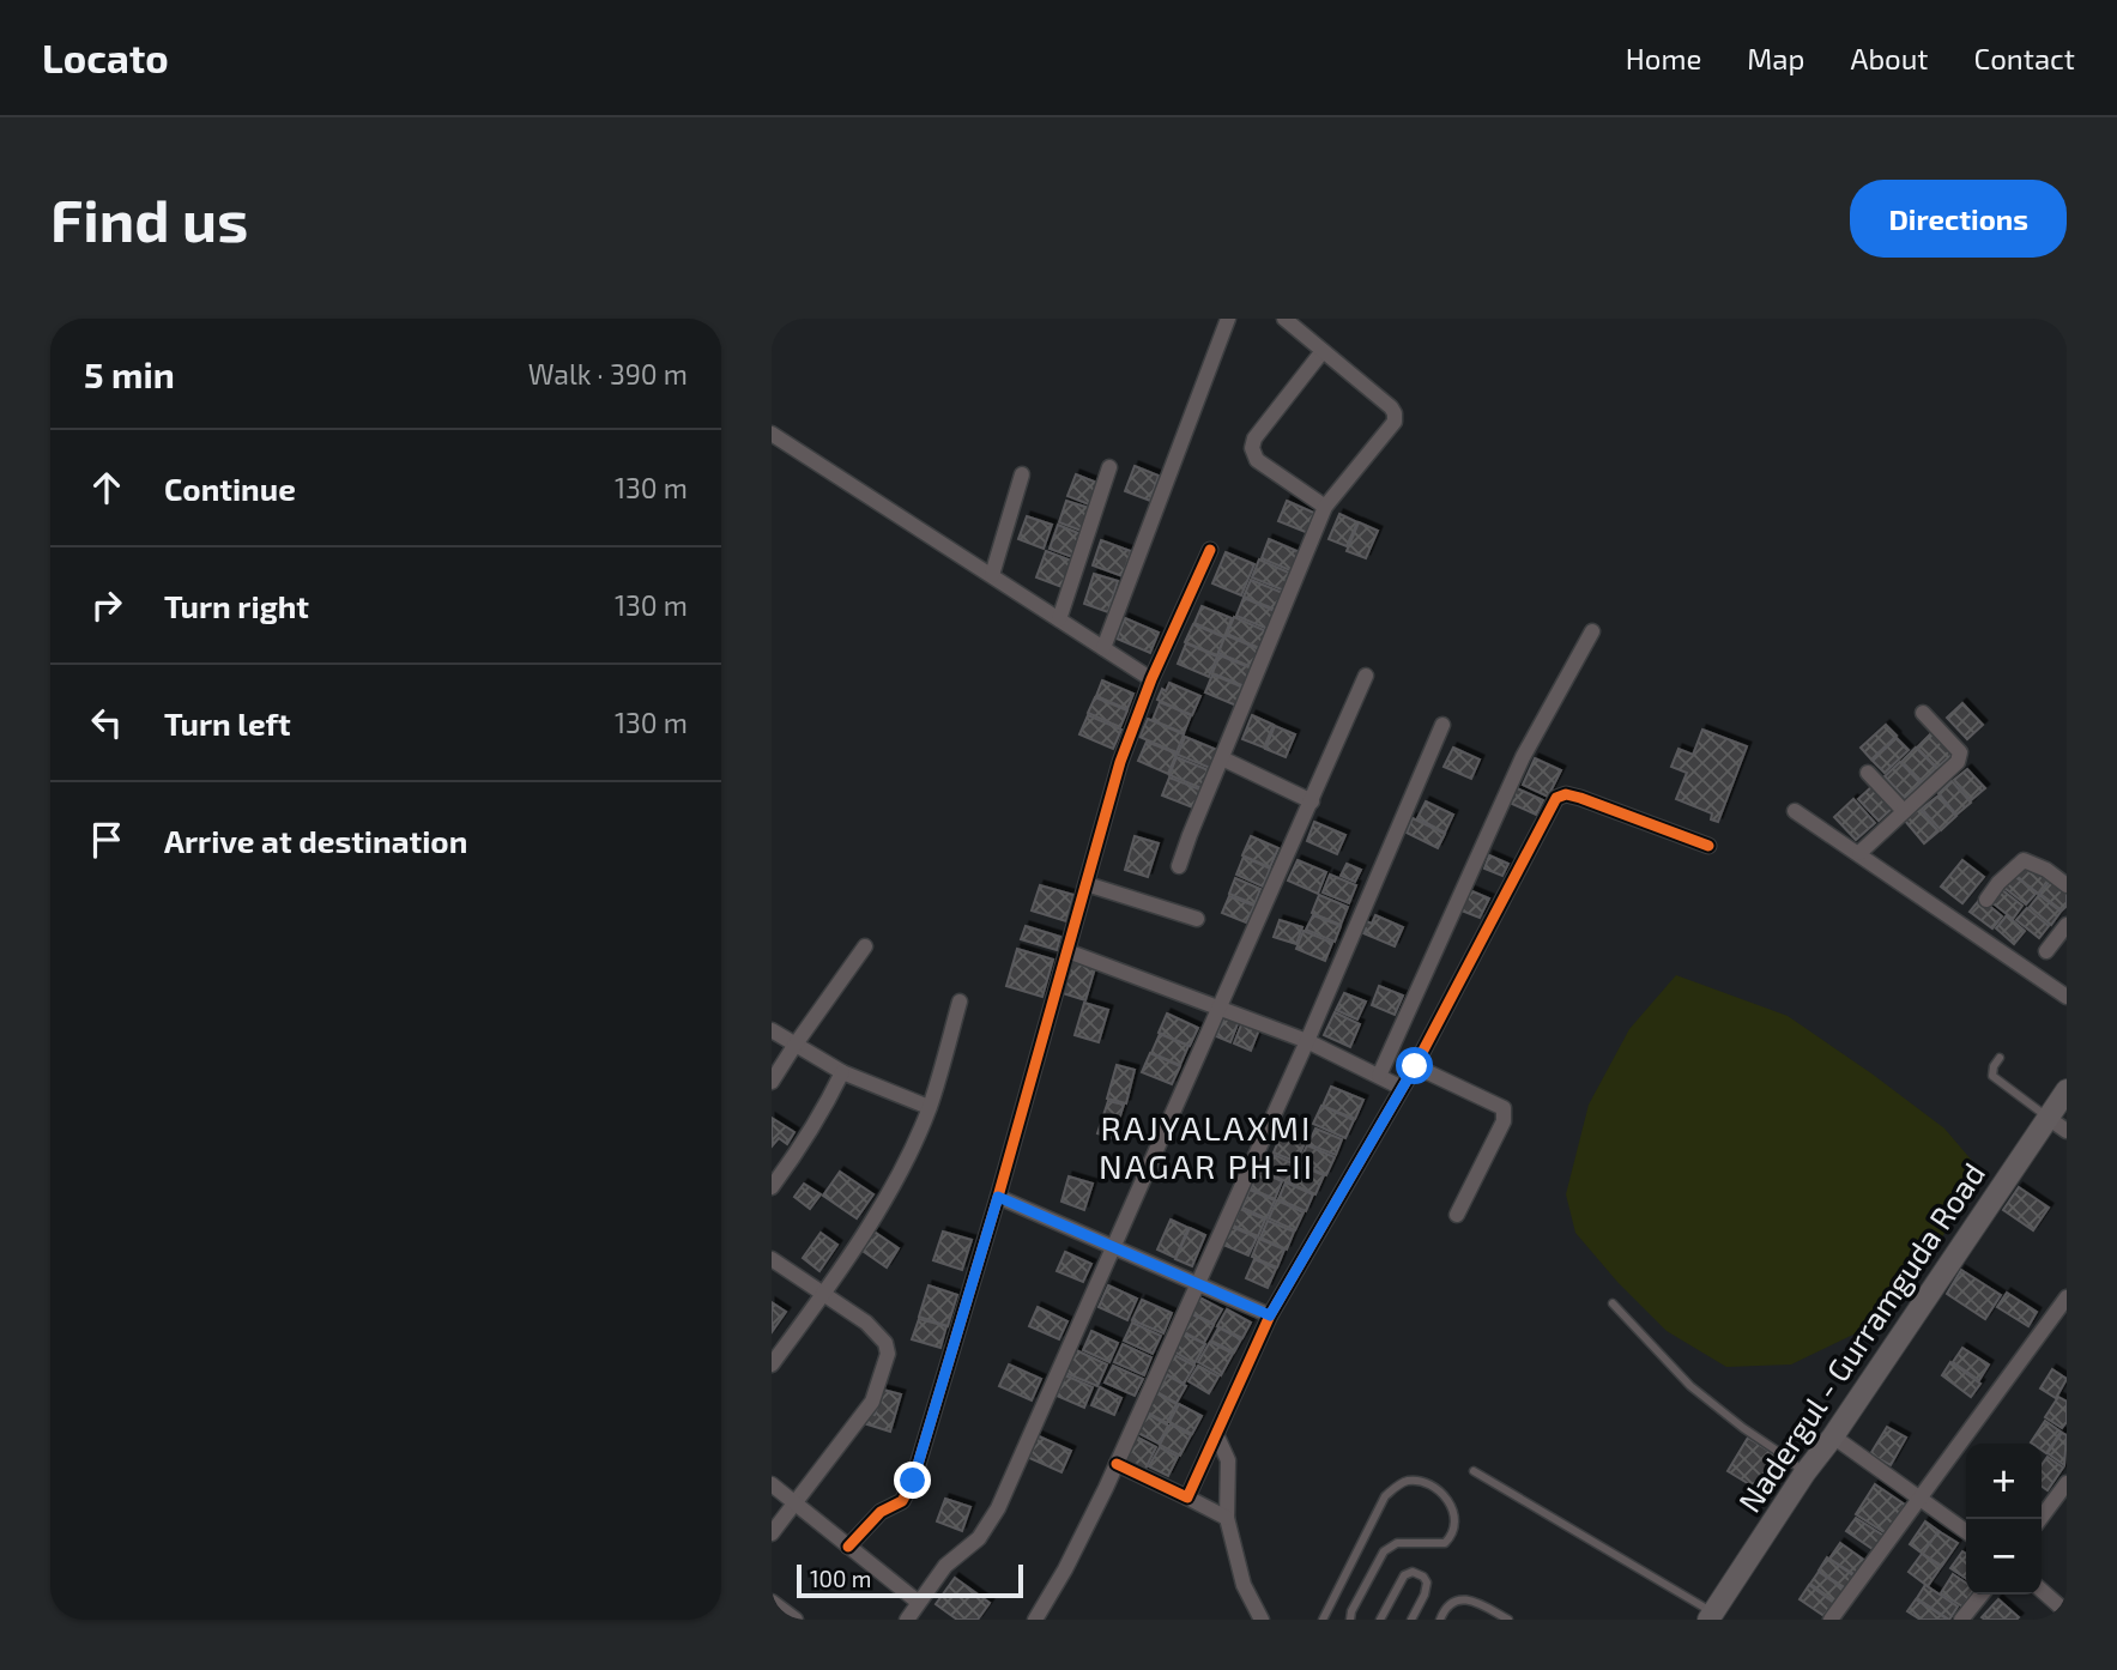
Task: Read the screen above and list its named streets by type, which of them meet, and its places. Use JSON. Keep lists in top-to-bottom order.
{
  "streets": {
    "main road": ["Nadergul - Gurramguda Road"]
  },
  "districts": ["RAJYALAXMI NAGAR PH-II"],
  "scale_bar": "100 m",
  "page": {
    "header": "Locato",
    "nav": [
      "Home",
      "Map",
      "About",
      "Contact"
    ],
    "buttons": "Directions",
    "title": "Find us",
    "heading": ["5 min", "Walk · 390 m"],
    "list": [
      ["Continue", "130 m"],
      ["Turn right", "130 m"],
      ["Turn left", "130 m"],
      "Arrive at destination"
    ],
    "map_buttons": ["+", "−"],
    "scale": "100 m"
  }
}
